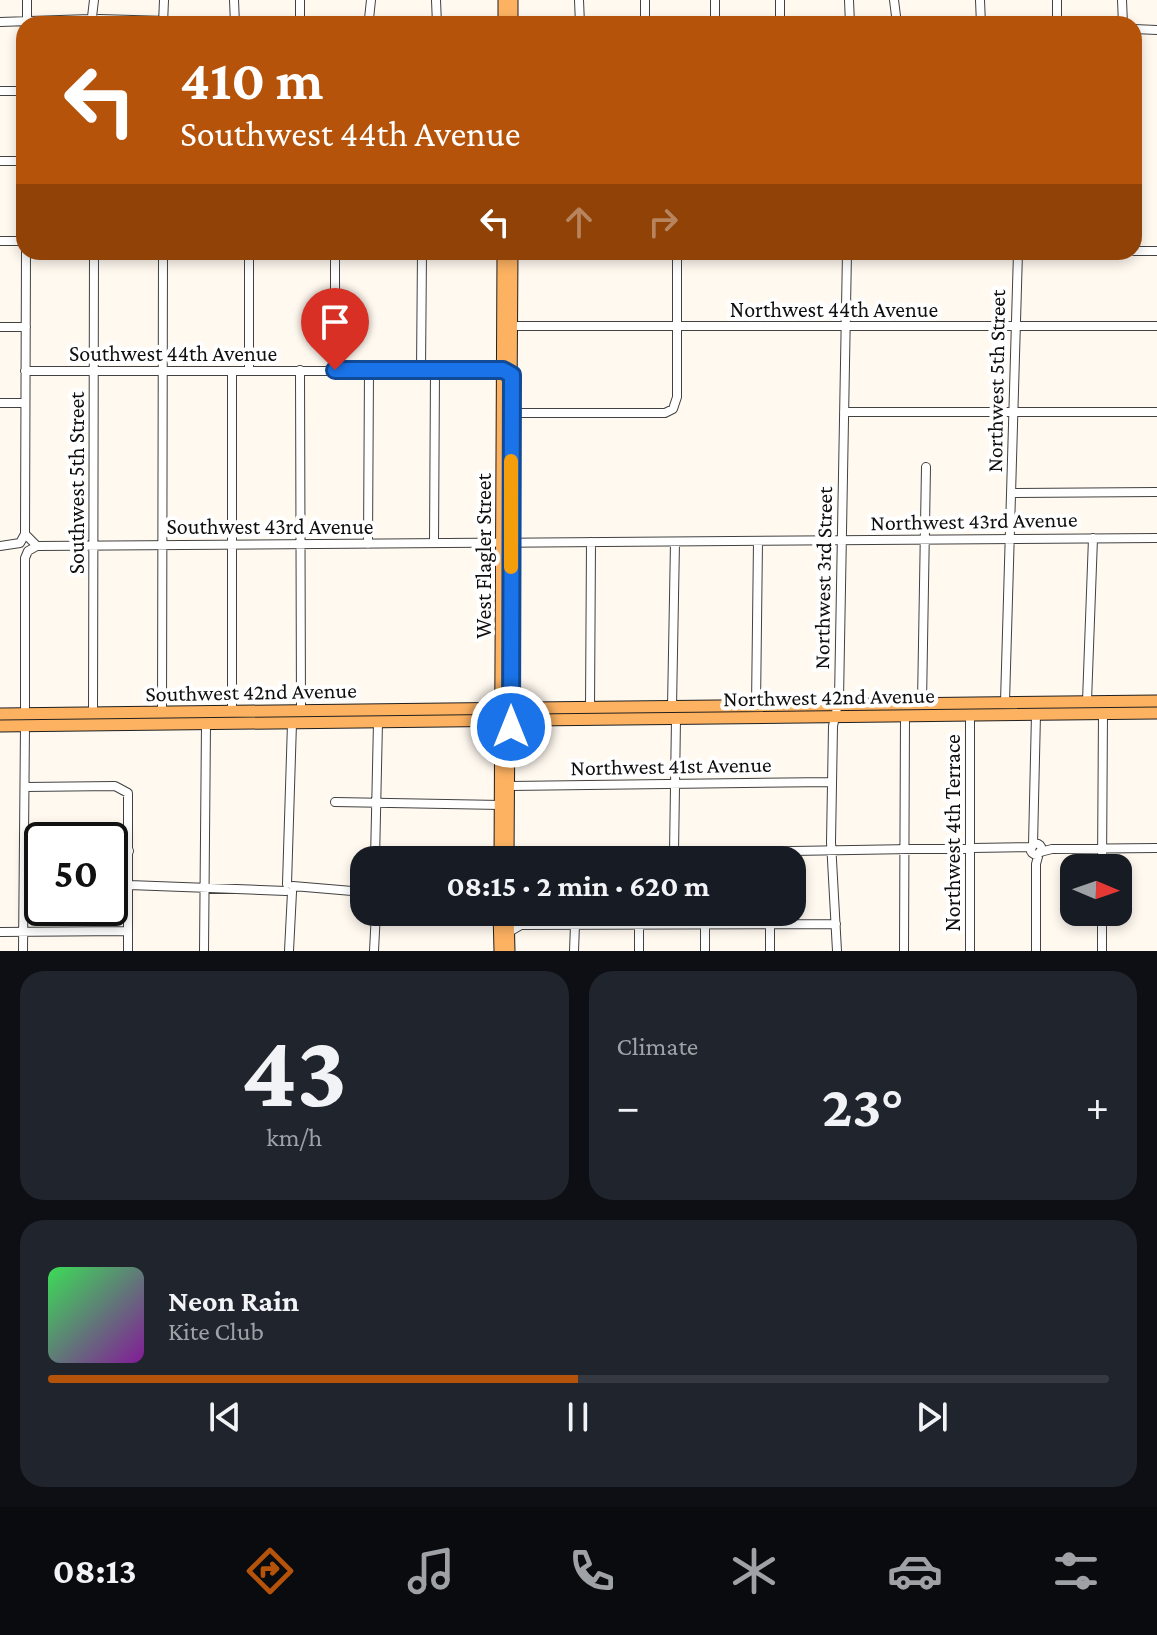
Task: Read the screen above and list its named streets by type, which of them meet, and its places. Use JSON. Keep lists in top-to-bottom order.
{
  "streets": {
    "main road": ["West Flagler Street", "Southwest 42nd Avenue", "Northwest 42nd Avenue"],
    "street": [
      "Northwest 44th Avenue",
      "Southwest 44th Avenue",
      "Northwest 5th Street",
      "Southwest 5th Street",
      "Northwest 43rd Avenue",
      "Southwest 43rd Avenue",
      "Northwest 3rd Street",
      "Northwest 41st Avenue",
      "Northwest 4th Terrace"
    ]
  },
  "crossings": [
    ["Northwest 44th Avenue", "Northwest 5th Street"],
    ["Northwest 44th Avenue", "West Flagler Street"],
    ["Northwest 44th Avenue", "Northwest 3rd Street"],
    ["Southwest 44th Avenue", "Southwest 5th Street"],
    ["Southwest 44th Avenue", "West Flagler Street"],
    ["Northwest 5th Street", "Northwest 43rd Avenue"],
    ["Northwest 5th Street", "Northwest 42nd Avenue"],
    ["Southwest 5th Street", "Southwest 43rd Avenue"],
    ["Southwest 5th Street", "Southwest 42nd Avenue"],
    ["Northwest 43rd Avenue", "Southwest 43rd Avenue"],
    ["Northwest 43rd Avenue", "West Flagler Street"],
    ["Northwest 43rd Avenue", "Northwest 3rd Street"],
    ["Southwest 43rd Avenue", "West Flagler Street"],
    ["West Flagler Street", "Southwest 42nd Avenue"],
    ["West Flagler Street", "Northwest 42nd Avenue"],
    ["West Flagler Street", "Northwest 41st Avenue"],
    ["Northwest 3rd Street", "Northwest 42nd Avenue"],
    ["Northwest 3rd Street", "Northwest 41st Avenue"],
    ["Southwest 42nd Avenue", "Northwest 42nd Avenue"],
    ["Northwest 42nd Avenue", "Northwest 4th Terrace"]
  ],
  "north": "right",
  "page": {
    "turn": ["410 m", "Southwest 44th Avenue"],
    "limit": "50",
    "trip": "08:15 · 2 min · 620 m",
    "tile": [
      ["43", "km/h"],
      "Climate"
    ],
    "heat": ["−", "23°", "+"],
    "song": ["Neon Rain", "Kite Club"],
    "tabs": "08:13"
  }
}
